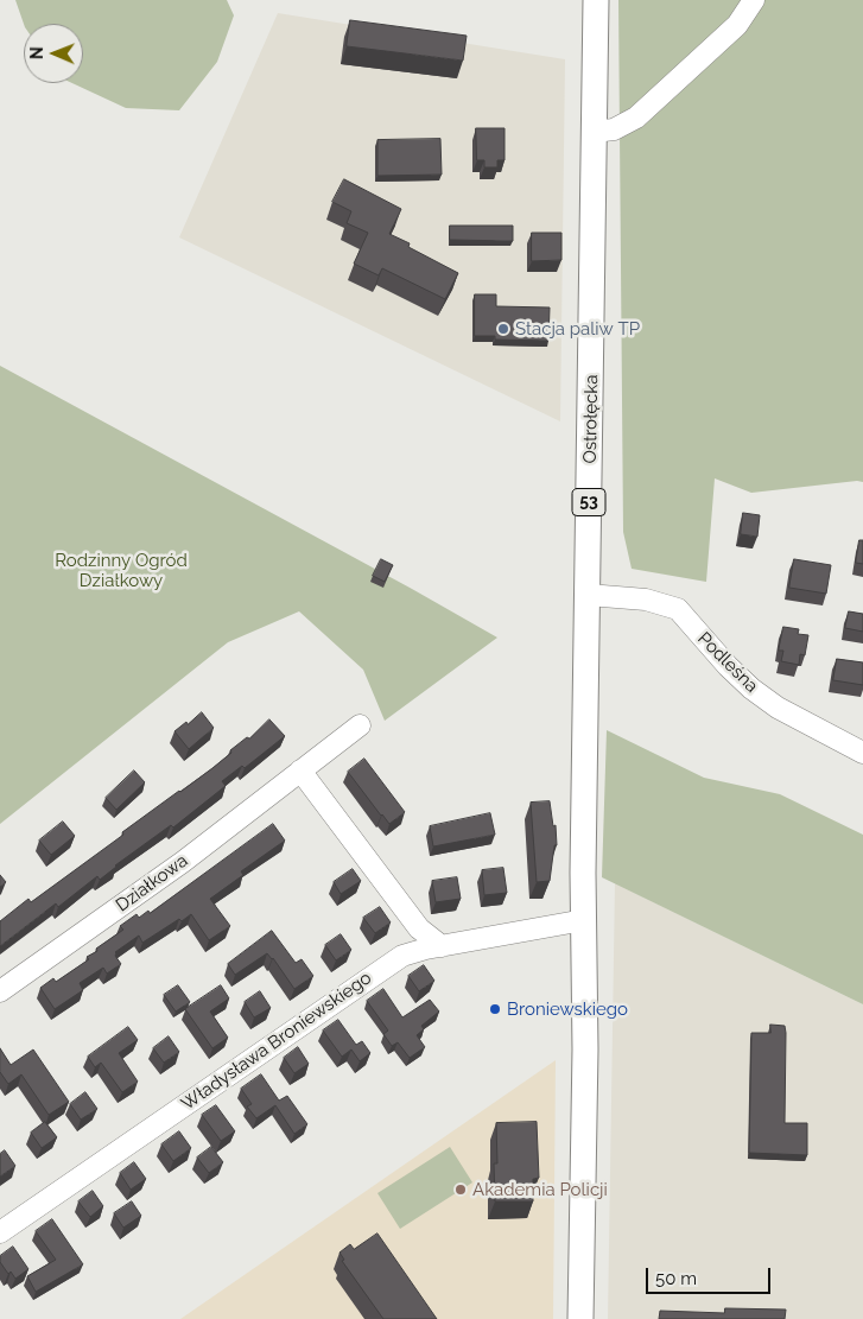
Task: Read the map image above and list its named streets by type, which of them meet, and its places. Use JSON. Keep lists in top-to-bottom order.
{
  "streets": {
    "main road": ["Ostrołęcka", "53"],
    "street": ["Podleśna", "Działkowa", "Władysława Broniewskiego"]
  },
  "crossings": [
    ["Ostrołęcka", "53"],
    ["Ostrołęcka", "Podleśna"],
    ["Ostrołęcka", "Władysława Broniewskiego"],
    ["53", "Władysława Broniewskiego"]
  ],
  "parks": ["Rodzinny Ogród Działkowy"],
  "places": ["Stacja paliw TP", "Broniewskiego", "Akademia Policji"],
  "scale_bar": "50 m",
  "north": "left"
}
